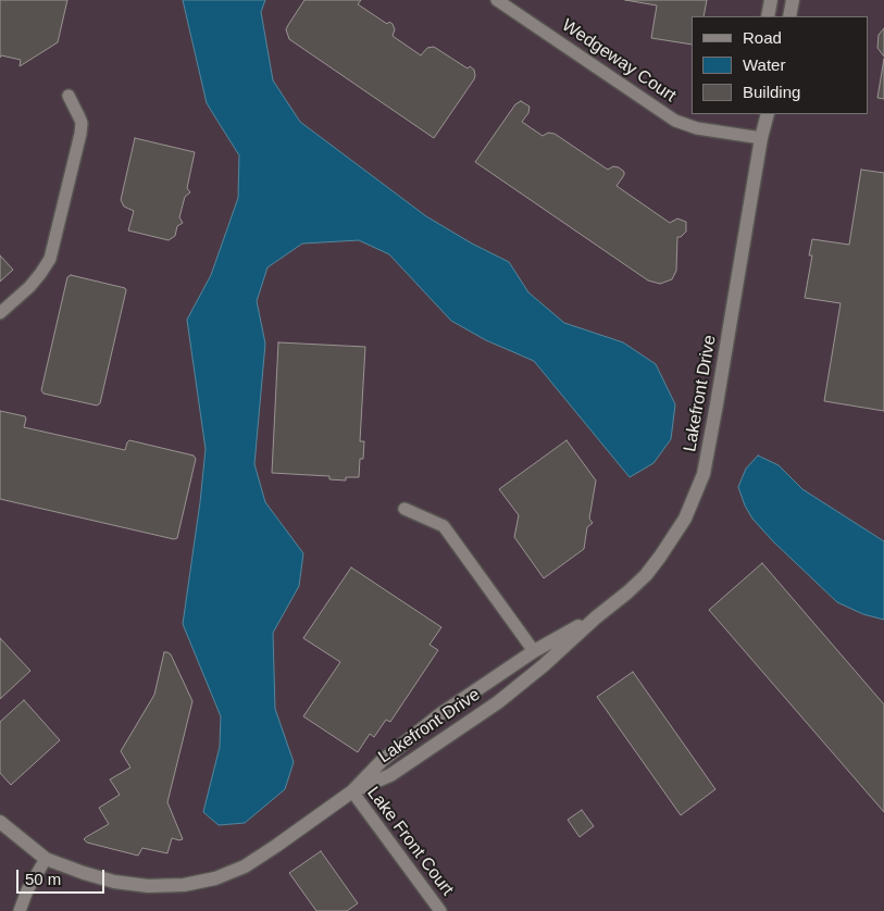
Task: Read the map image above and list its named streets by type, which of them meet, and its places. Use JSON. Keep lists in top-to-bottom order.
{
  "streets": {
    "street": ["Wedgeway Court", "Lakefront Drive", "Lake Front Court"]
  },
  "crossings": [
    ["Wedgeway Court", "Lakefront Drive"],
    ["Lakefront Drive", "Lake Front Court"]
  ],
  "legend": ["Road", "Water", "Building"],
  "scale_bar": "50 m"
}
